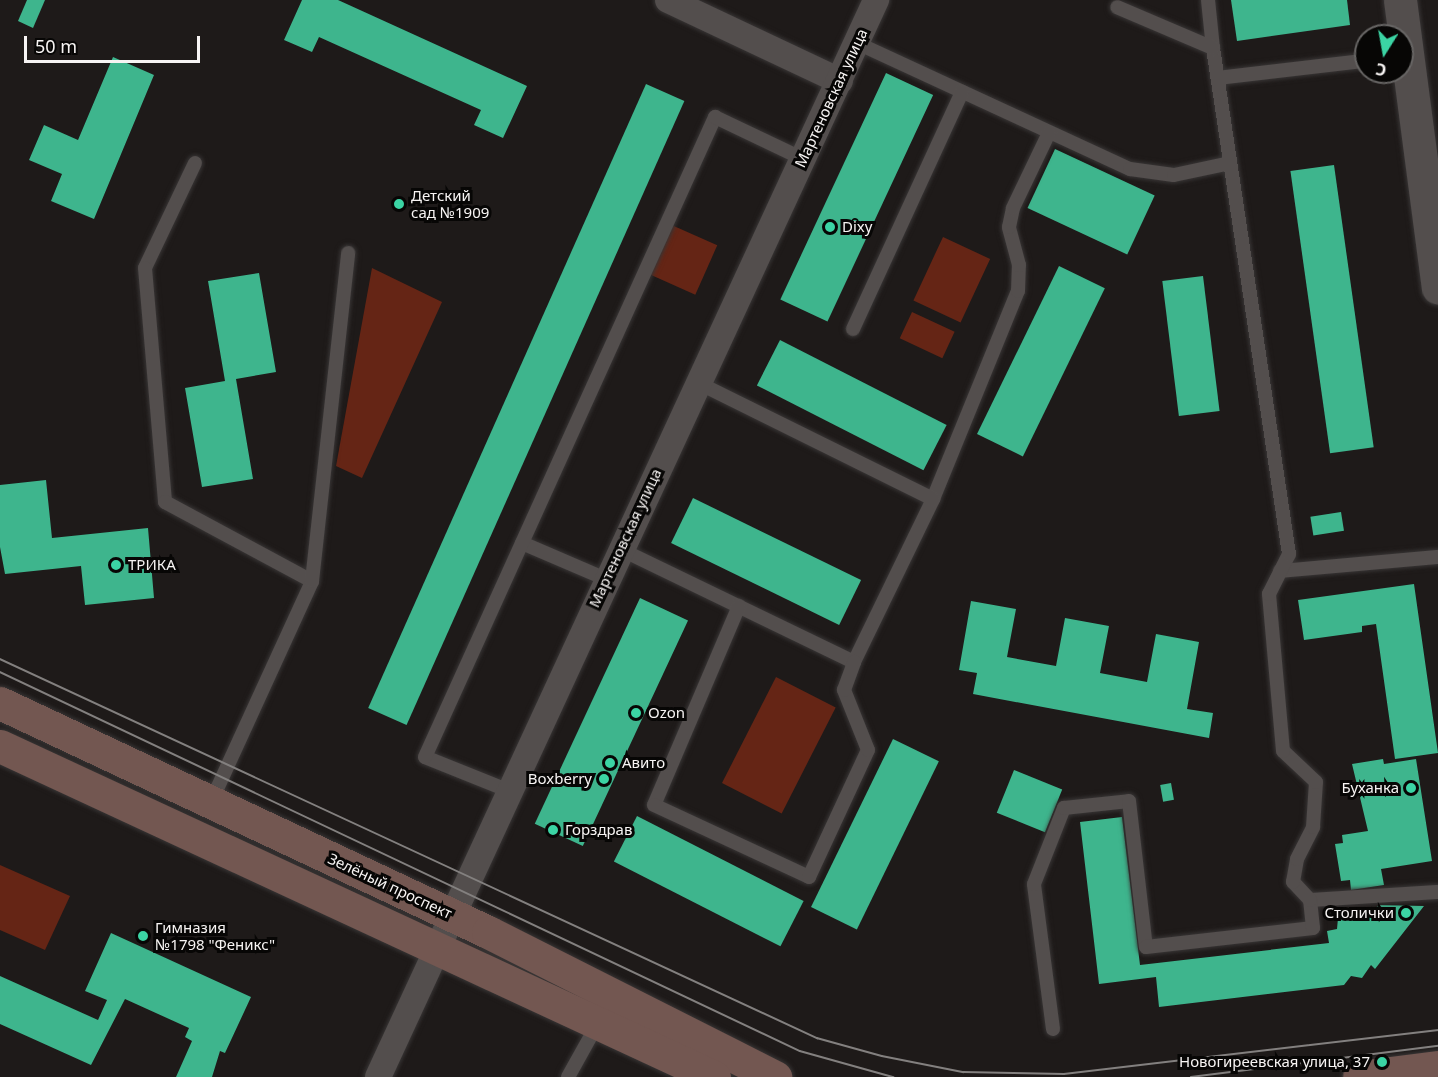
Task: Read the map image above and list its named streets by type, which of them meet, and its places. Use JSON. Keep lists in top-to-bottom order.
{
  "streets": {
    "main road": ["Зелёный проспект"],
    "street": ["Мартеновская улица"]
  },
  "crossings": [
    ["Мартеновская улица", "Зелёный проспект"]
  ],
  "places": [
    "Детский сад №1909",
    "Dixy",
    "ТРИКА",
    "Ozon",
    "Авито",
    "Boxberry",
    "Буханка",
    "Горздрав",
    "Столички",
    "Гимназия №1798 \"Феникс\"",
    "Новогиреевская улица, 37"
  ],
  "scale_bar": "50 m",
  "north": "bottom"
}
